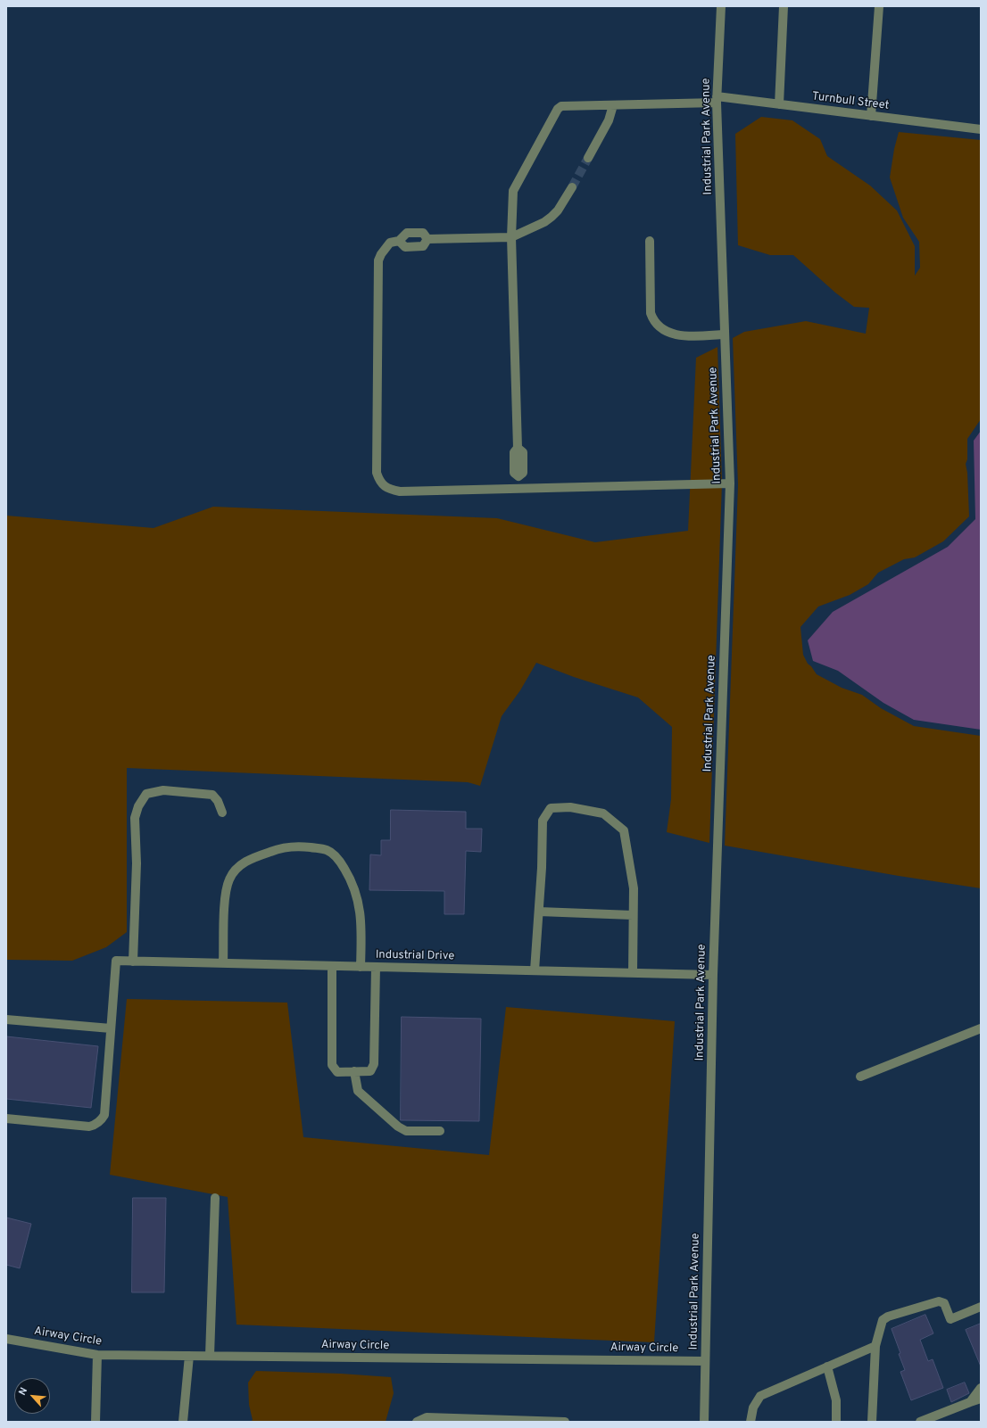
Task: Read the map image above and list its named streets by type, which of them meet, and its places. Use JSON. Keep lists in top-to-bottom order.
{
  "streets": {
    "street": [
      "Turnbull Street",
      "Industrial Park Avenue",
      "Industrial Drive",
      "Airway Circle"
    ]
  },
  "crossings": [
    ["Turnbull Street", "Industrial Park Avenue"],
    ["Industrial Park Avenue", "Industrial Drive"],
    ["Industrial Park Avenue", "Airway Circle"]
  ],
  "north": "top left"
}
